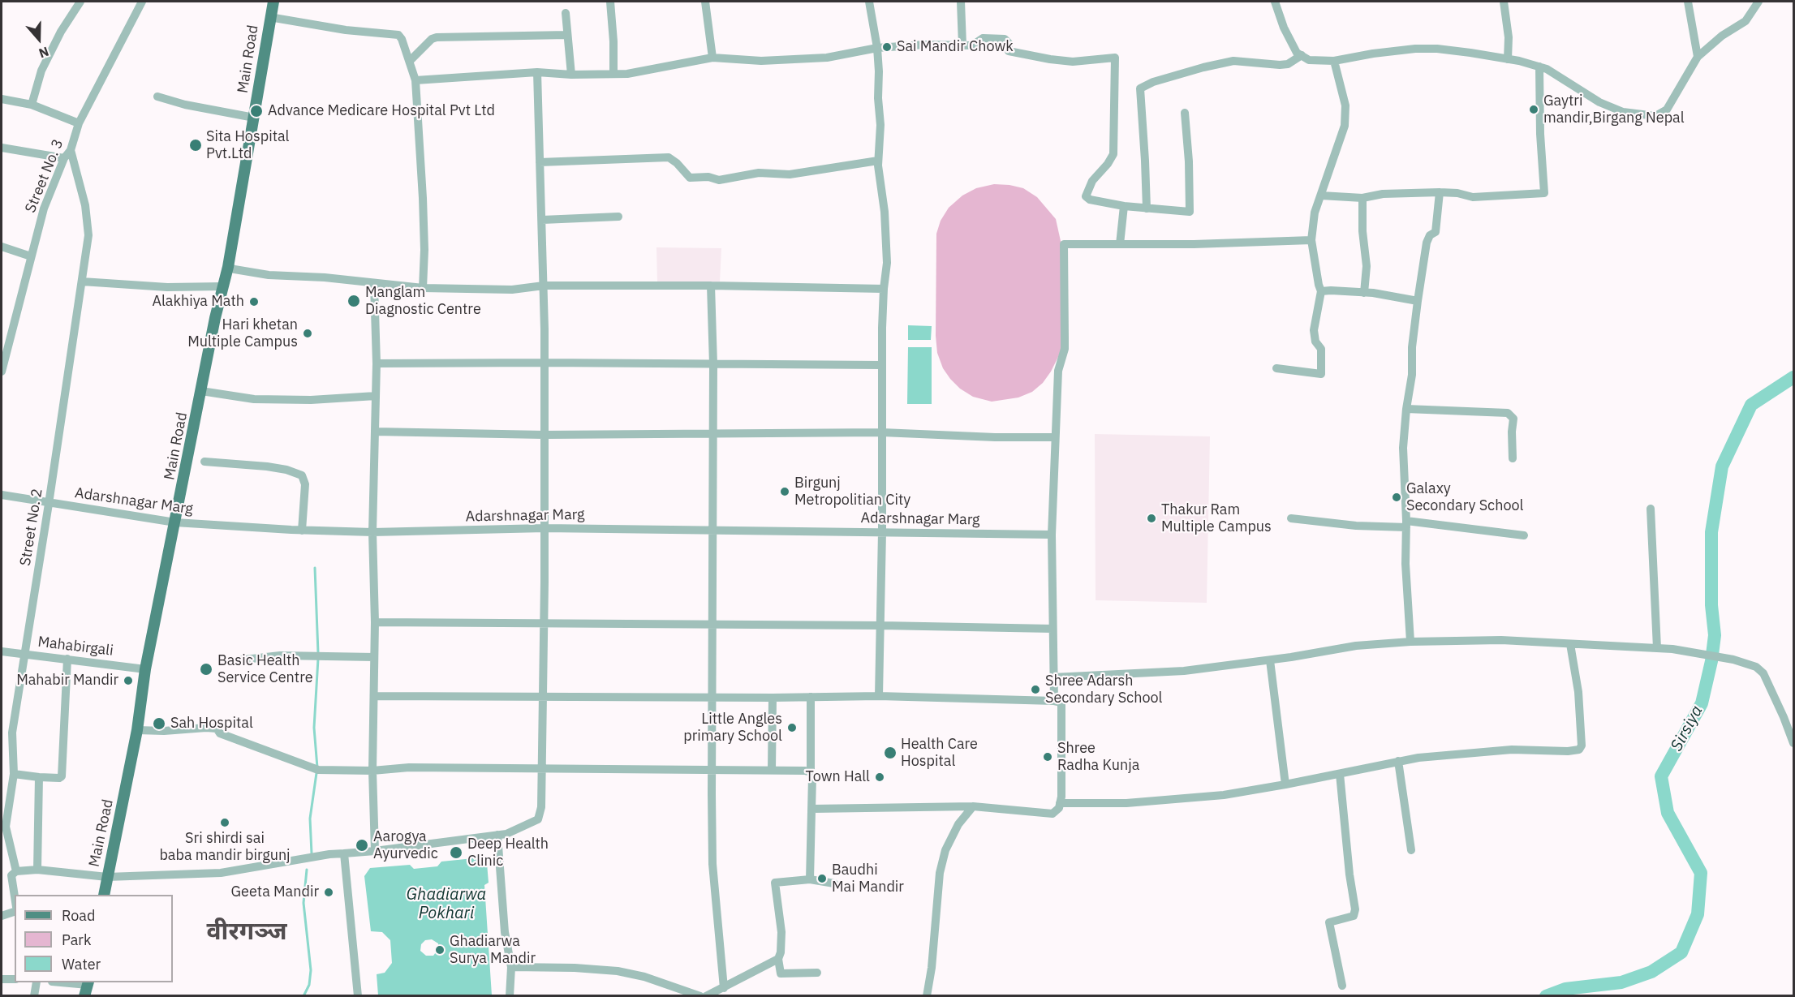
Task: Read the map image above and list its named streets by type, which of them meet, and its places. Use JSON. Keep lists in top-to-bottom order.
{
  "streets": {
    "main road": ["Main Road"],
    "street": [
      "Street No. 3",
      "Adarshnagar Marg",
      "Street No. 2",
      "Mahabirgali"
    ]
  },
  "crossings": [
    ["Main Road", "Adarshnagar Marg"],
    ["Main Road", "Mahabirgali"],
    ["Street No. 3", "Street No. 2"],
    ["Adarshnagar Marg", "Street No. 2"],
    ["Street No. 2", "Mahabirgali"]
  ],
  "districts": ["वीरगञ्ज"],
  "water": ["Sirsiya", "Ghadiarwa Pokhari"],
  "places": [
    "Sai Mandir Chowk",
    "Gaytri mandir,Birgang Nepal",
    "Advance Medicare Hospital Pvt Ltd",
    "Sita Hospital Pvt.Ltd",
    "Manglam Diagnostic Centre",
    "Alakhiya Math",
    "Hari khetan Multiple Campus",
    "Birgunj Metropolitian City",
    "Galaxy Secondary School",
    "Thakur Ram Multiple Campus",
    "Basic Health Service Centre",
    "Mahabir Mandir",
    "Shree Adarsh Secondary School",
    "Sah Hospital",
    "Little Angles primary School",
    "Health Care Hospital",
    "Shree Radha Kunja",
    "Town Hall",
    "Sri shirdi sai baba mandir birgunj",
    "Aarogya Ayurvedic",
    "Deep Health Clinic",
    "Baudhi Mai Mandir",
    "Geeta Mandir",
    "Ghadiarwa Surya Mandir"
  ],
  "legend": ["Road", "Park", "Water"],
  "north": "bottom"
}
